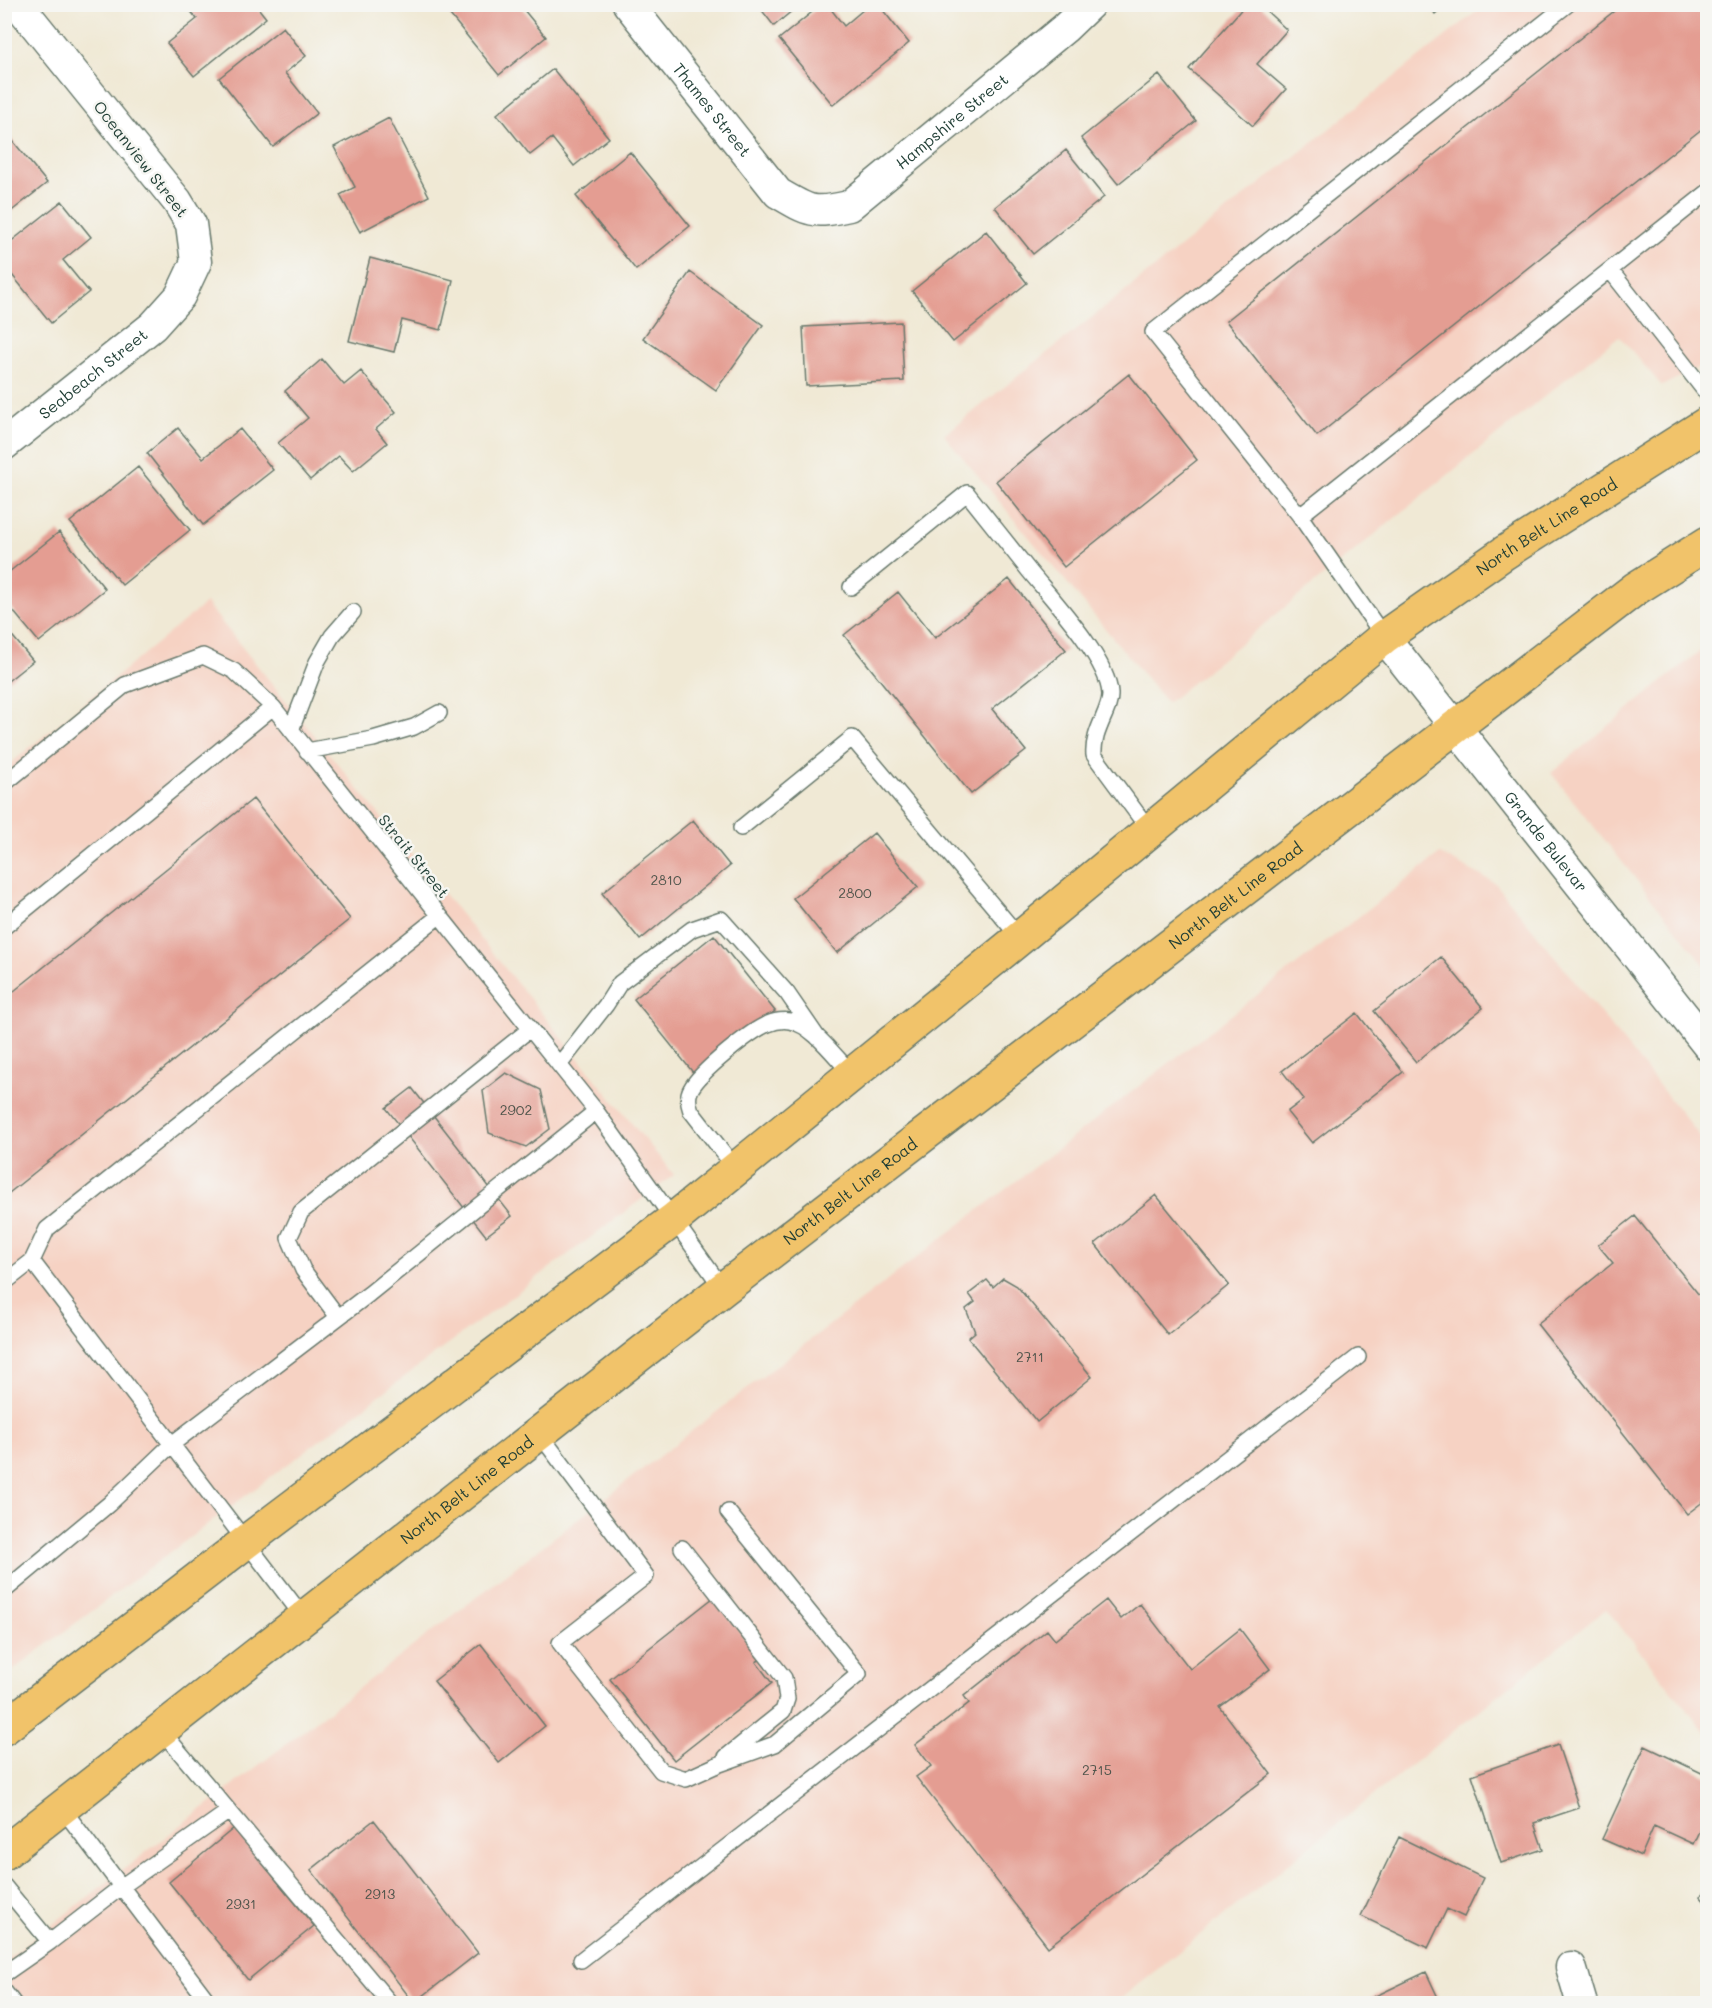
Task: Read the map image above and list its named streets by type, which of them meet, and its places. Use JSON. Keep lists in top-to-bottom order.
{
  "streets": {
    "main road": ["North Belt Line Road"],
    "street": [
      "Thames Street",
      "Hampshire Street",
      "Oceanview Street",
      "Seabeach Street",
      "Grande Bulevar"
    ],
    "lane": ["Strait Street"]
  },
  "crossings": [
    ["Thames Street", "Hampshire Street"],
    ["Oceanview Street", "Seabeach Street"],
    ["North Belt Line Road", "Grande Bulevar"],
    ["North Belt Line Road", "Strait Street"]
  ],
  "house_numbers": [
    "2810",
    "2800",
    "2902",
    "2711",
    "2715",
    "2913",
    "2931"
  ]
}
